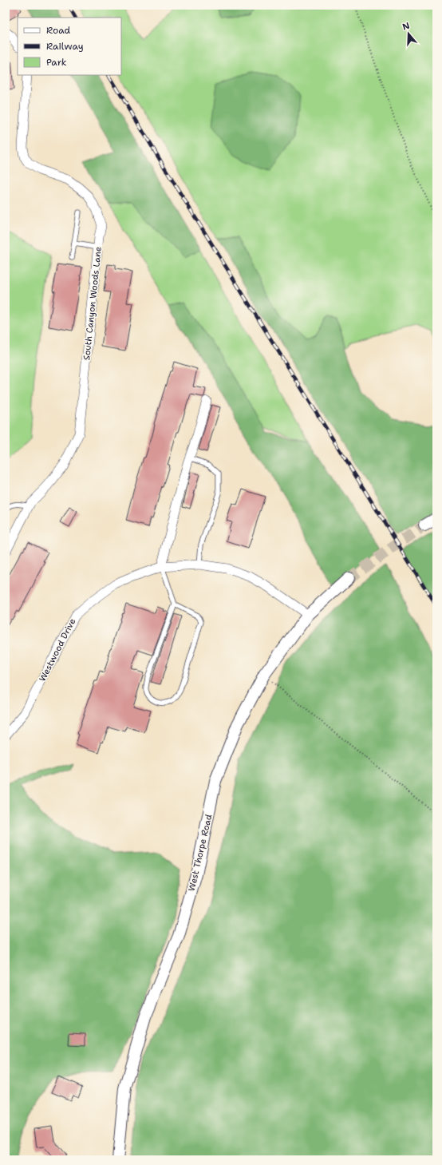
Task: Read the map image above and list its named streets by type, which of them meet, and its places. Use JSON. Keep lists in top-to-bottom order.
{
  "streets": {
    "street": ["South Canyon Woods Lane", "Westwood Drive", "West Thorpe Road"]
  },
  "crossings": [
    ["Westwood Drive", "West Thorpe Road"]
  ],
  "legend": ["Road", "Railway", "Park"],
  "north": "top"
}
